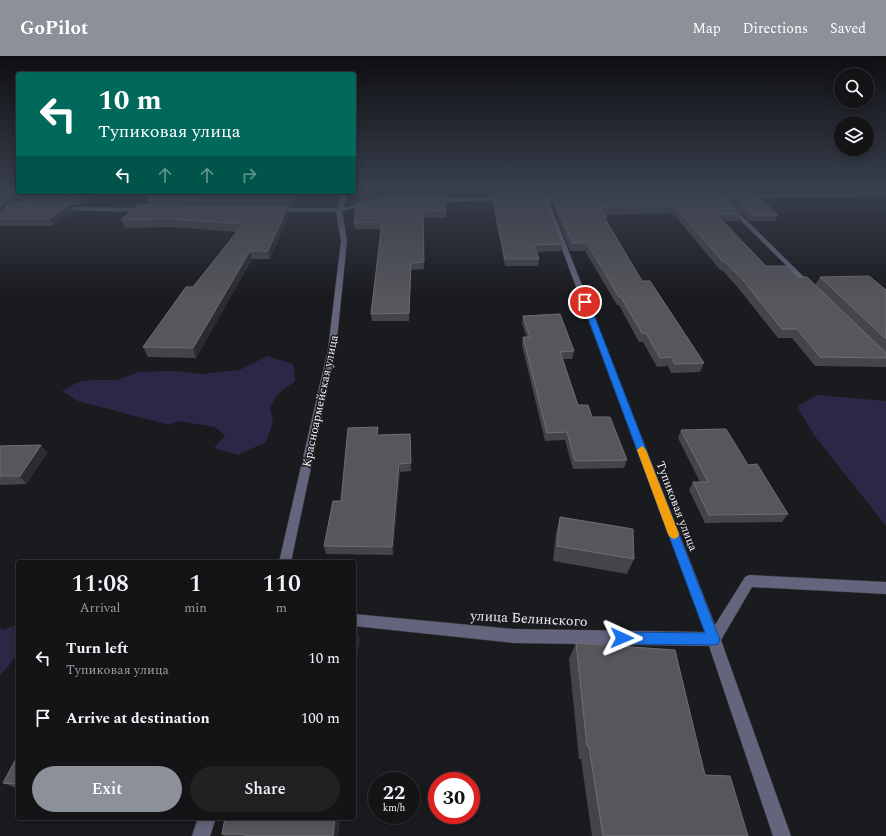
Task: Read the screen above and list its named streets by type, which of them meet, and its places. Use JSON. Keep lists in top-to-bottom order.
{
  "streets": {
    "street": ["Красноармейская улица", "Тупиковая улица", "улица Белинского"]
  },
  "crossings": [
    ["Тупиковая улица", "улица Белинского"]
  ],
  "page": {
    "header": "GoPilot",
    "nav": ["Map", "Directions", "Saved"],
    "turn": ["10 m", "Тупиковая улица"],
    "eta": [
      "11:08",
      "Arrival",
      "1",
      "min",
      "110",
      "m"
    ],
    "list": [
      {
        "name": "Turn left",
        "note": "Тупиковая улица",
        "value": "10 m"
      },
      {
        "name": "Arrive at destination",
        "value": "100 m"
      }
    ],
    "buttons": ["Exit", "Share"],
    "speed": "22 km/h",
    "limit": "30"
  }
}
